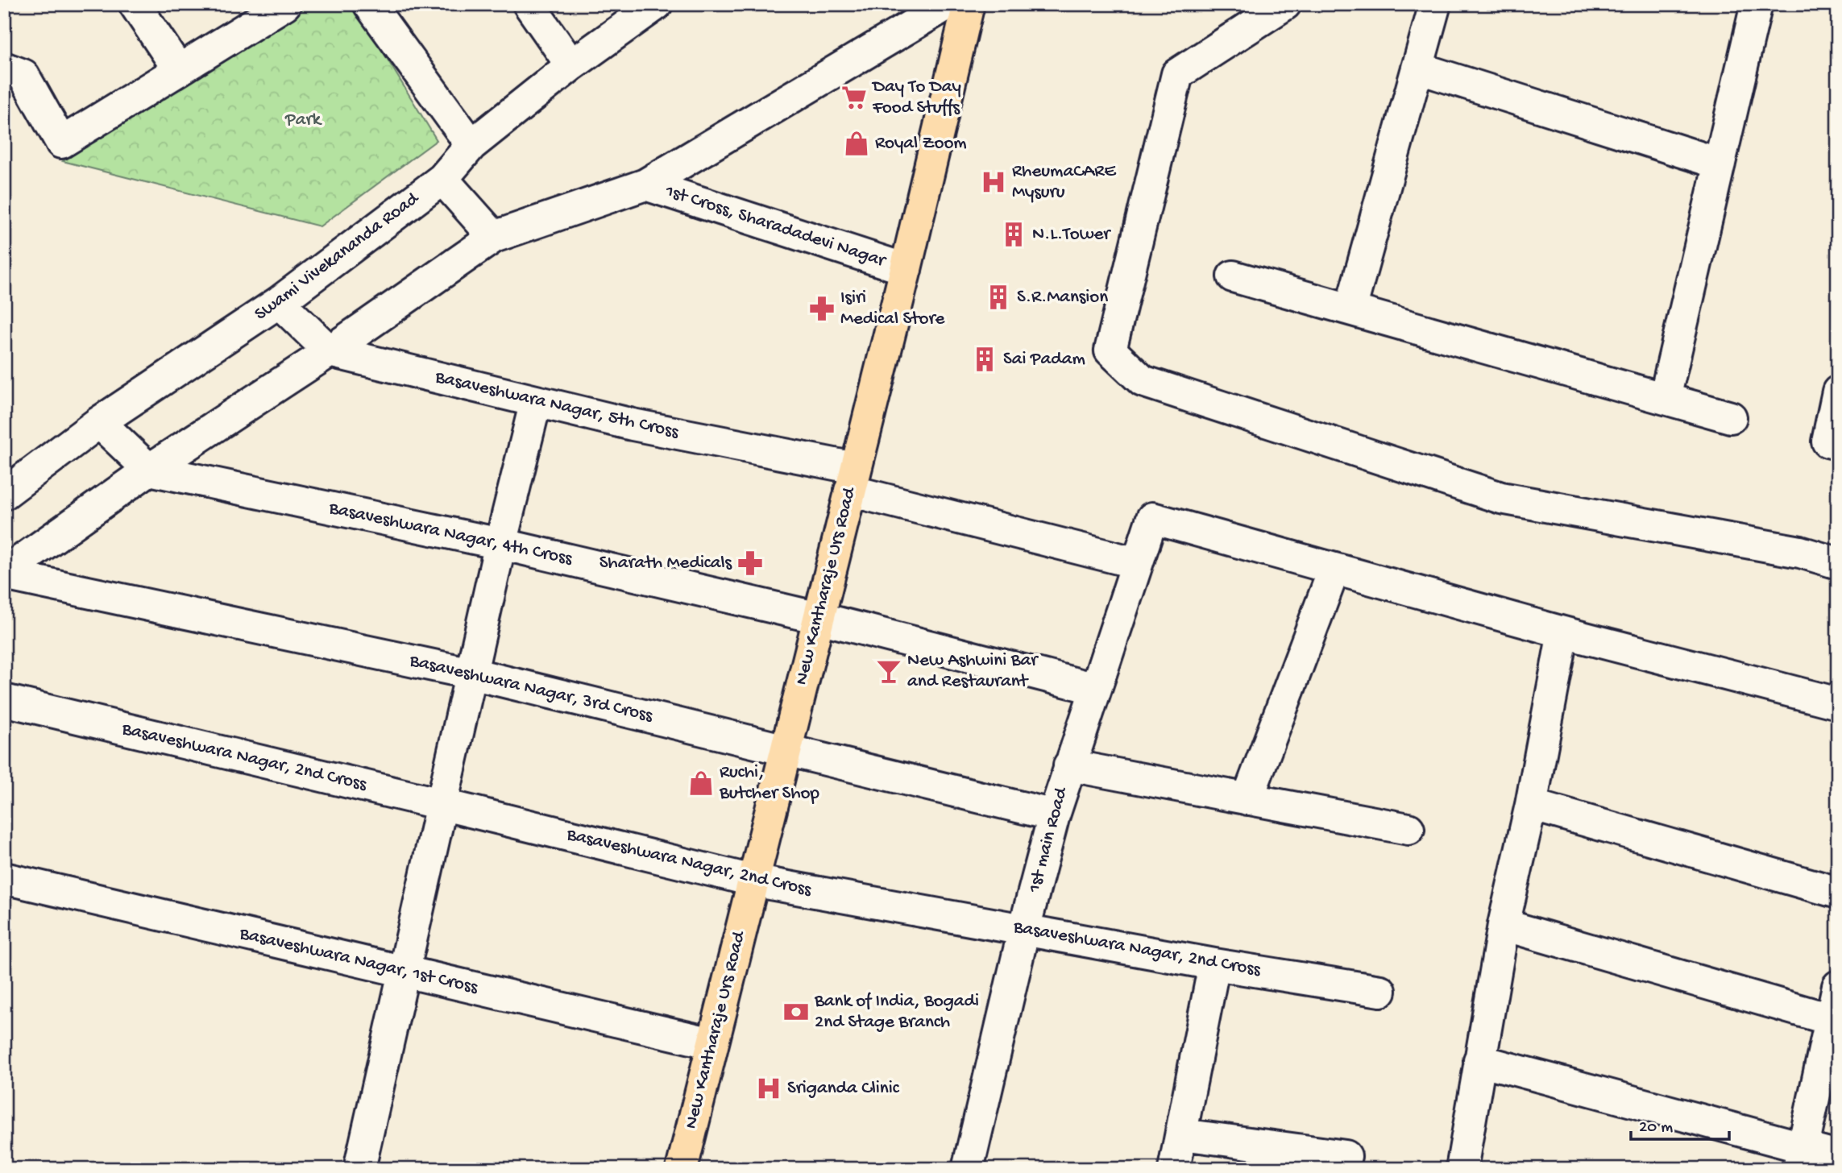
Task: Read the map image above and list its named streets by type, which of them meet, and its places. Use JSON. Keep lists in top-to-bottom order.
{
  "streets": {
    "main road": ["New Kantharaje Urs Road"],
    "street": [
      "1st Cross, Sharadadevi Nagar",
      "Swami Vivekananda Road",
      "Basaveshwara Nagar, 5th Cross",
      "Basaveshwara Nagar, 4th Cross",
      "Basaveshwara Nagar, 3rd Cross",
      "Basaveshwara Nagar, 2nd Cross",
      "1st main Road",
      "Basaveshwara Nagar, 1st Cross"
    ]
  },
  "crossings": [
    ["1st Cross, Sharadadevi Nagar", "New Kantharaje Urs Road"],
    ["Basaveshwara Nagar, 5th Cross", "New Kantharaje Urs Road"],
    ["Basaveshwara Nagar, 5th Cross", "1st main Road"],
    ["Basaveshwara Nagar, 4th Cross", "New Kantharaje Urs Road"],
    ["Basaveshwara Nagar, 4th Cross", "1st main Road"],
    ["New Kantharaje Urs Road", "Basaveshwara Nagar, 3rd Cross"],
    ["New Kantharaje Urs Road", "Basaveshwara Nagar, 2nd Cross"],
    ["New Kantharaje Urs Road", "Basaveshwara Nagar, 1st Cross"],
    ["Basaveshwara Nagar, 3rd Cross", "1st main Road"],
    ["Basaveshwara Nagar, 2nd Cross", "1st main Road"]
  ],
  "parks": ["Park"],
  "places": {
    "supermarket": ["Day To Day Food Stuffs"],
    "shop": ["Royal Zoom", "Ruchi, Butcher Shop"],
    "hospital": ["RheumaCARE Mysuru", "Sriganda Clinic"],
    "building": ["N.L.Tower", "S.R.Mansion", "Sai Padam"],
    "pharmacy": ["Isiri Medical Store", "Sharath Medicals"],
    "bar": ["New Ashwini Bar and Restaurant"],
    "bank": ["Bank of India, Bogadi 2nd Stage Branch"]
  },
  "scale_bar": "20 m"
}
